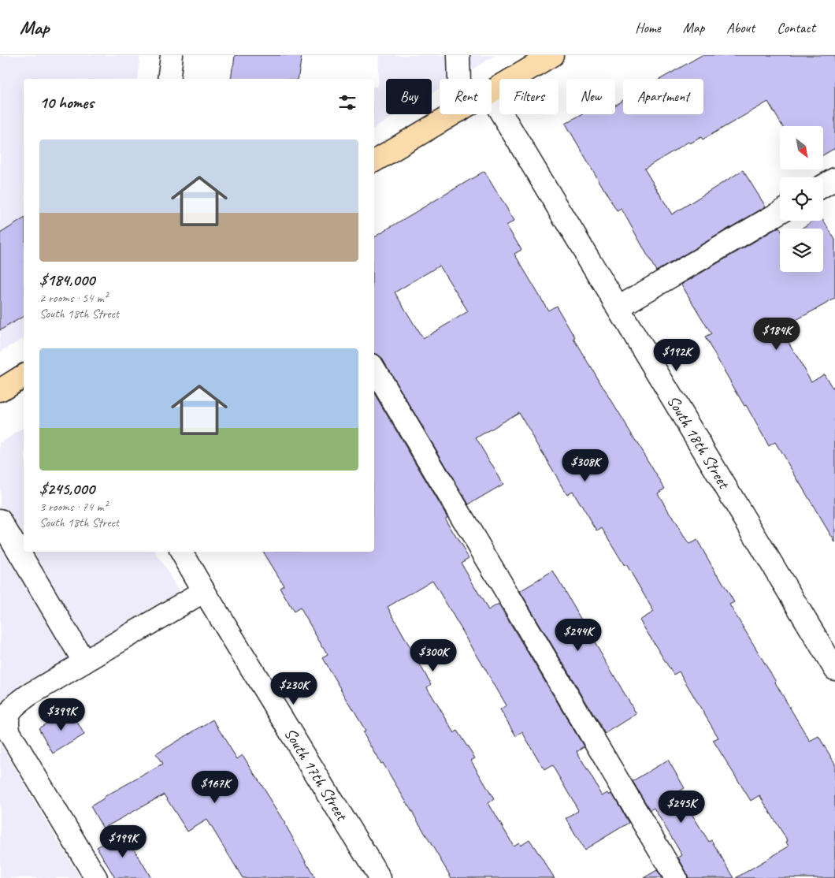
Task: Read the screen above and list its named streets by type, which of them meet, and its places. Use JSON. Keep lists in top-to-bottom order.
{
  "streets": {
    "street": ["South 18th Street", "South 17th Street"]
  },
  "north": "bottom right",
  "page": {
    "header": "Map",
    "nav": [
      "Home",
      "Map",
      "About",
      "Contact"
    ],
    "chip": [
      "Buy",
      "Rent",
      "Filters",
      "New",
      "Apartment"
    ],
    "heading": "10 homes",
    "list": [
      {
        "name": "$184,000",
        "note": "2 rooms · 54 m² · South 18th Street"
      },
      {
        "name": "$245,000",
        "note": "3 rooms · 74 m² · South 18th Street"
      }
    ],
    "price": [
      "$184K",
      "$192K",
      "$308K",
      "$244K",
      "$300K",
      "$230K",
      "$399K",
      "$167K",
      "$245K",
      "$199K"
    ]
  }
}
